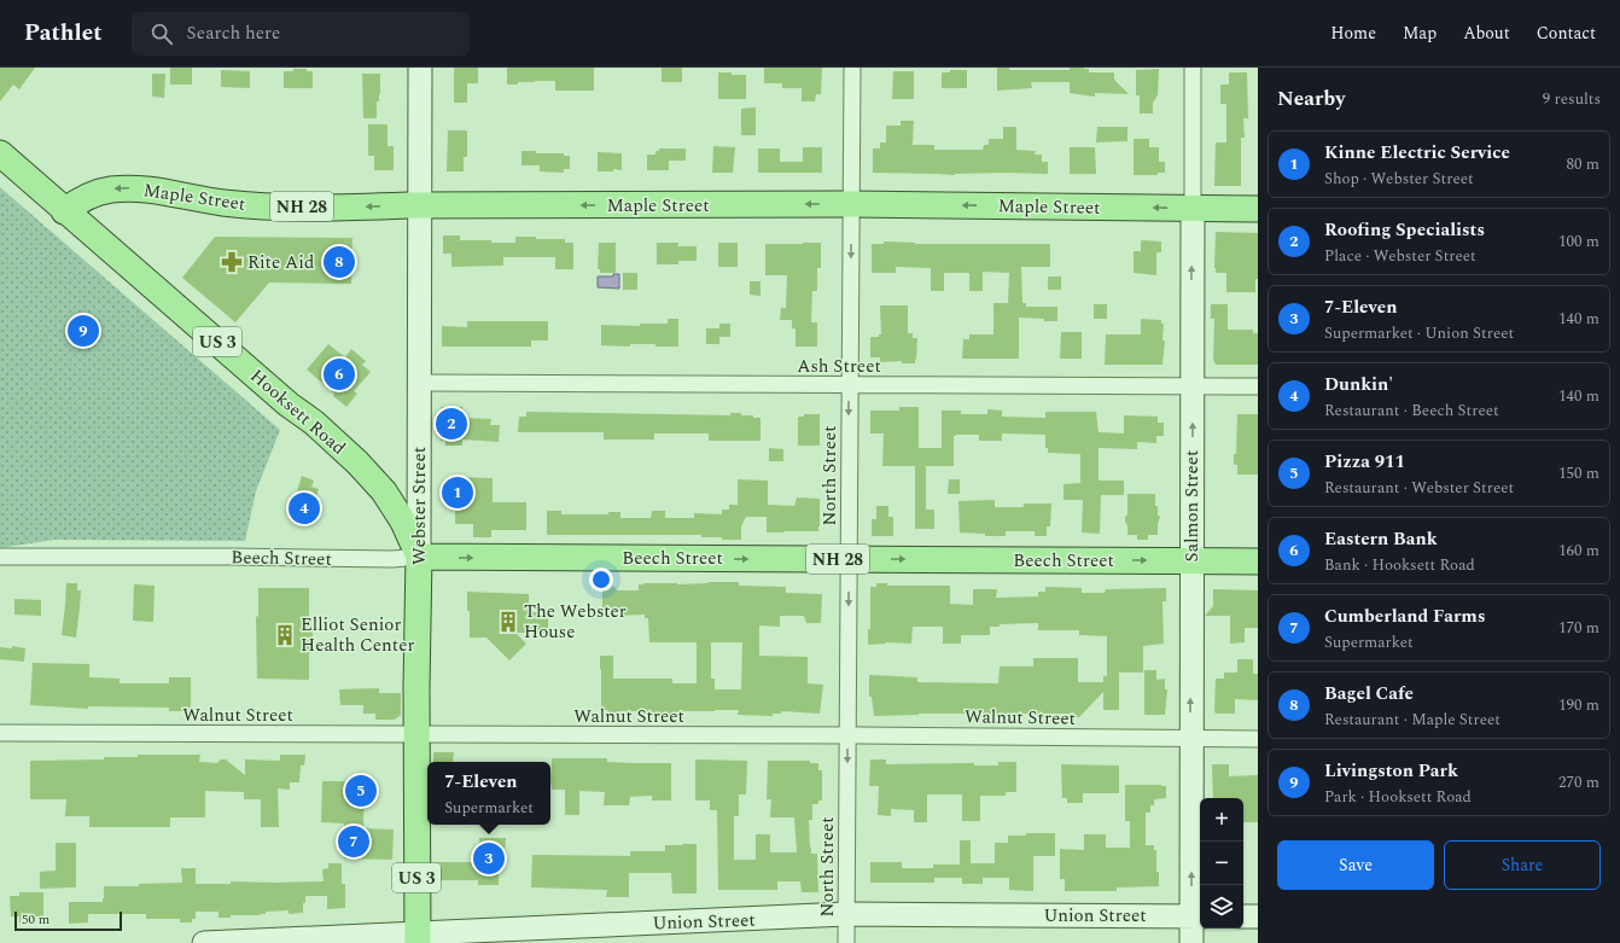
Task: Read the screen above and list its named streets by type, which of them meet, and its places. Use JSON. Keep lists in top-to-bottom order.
{
  "streets": {
    "main road": [
      "Maple Street",
      "NH 28",
      "US 3",
      "Hooksett Road",
      "Webster Street",
      "Beech Street"
    ],
    "street": [
      "Ash Street",
      "North Street",
      "Salmon Street",
      "Walnut Street",
      "Union Street"
    ]
  },
  "crossings": [
    ["Maple Street", "Hooksett Road"],
    ["Maple Street", "North Street"],
    ["Maple Street", "Webster Street"],
    ["Maple Street", "Salmon Street"],
    ["Ash Street", "North Street"],
    ["Ash Street", "Webster Street"],
    ["Ash Street", "Salmon Street"],
    ["Hooksett Road", "Webster Street"],
    ["Hooksett Road", "Beech Street"],
    ["North Street", "Beech Street"],
    ["North Street", "Walnut Street"],
    ["North Street", "Union Street"],
    ["Webster Street", "Beech Street"],
    ["Webster Street", "Walnut Street"],
    ["Webster Street", "Union Street"],
    ["Salmon Street", "Beech Street"],
    ["Salmon Street", "Walnut Street"],
    ["Salmon Street", "Union Street"]
  ],
  "one_way": [
    "Maple Street",
    "North Street",
    "Salmon Street",
    "Beech Street"
  ],
  "places": {
    "pharmacy": ["Rite Aid"],
    "building": ["The Webster House", "Elliot Senior Health Center"]
  },
  "scale_bar": "50 m",
  "page": {
    "header": "Pathlet",
    "search": "Search here",
    "nav": [
      "Home",
      "Map",
      "About",
      "Contact"
    ],
    "heading": ["Nearby", "9 results"],
    "list": [
      {
        "mark": "1",
        "name": "Kinne Electric Service",
        "note": "Shop · Webster Street",
        "value": "80 m"
      },
      {
        "mark": "2",
        "name": "Roofing Specialists",
        "note": "Place · Webster Street",
        "value": "100 m"
      },
      {
        "mark": "3",
        "name": "7-Eleven",
        "note": "Supermarket · Union Street",
        "value": "140 m"
      },
      {
        "mark": "4",
        "name": "Dunkin'",
        "note": "Restaurant · Beech Street",
        "value": "140 m"
      },
      {
        "mark": "5",
        "name": "Pizza 911",
        "note": "Restaurant · Webster Street",
        "value": "150 m"
      },
      {
        "mark": "6",
        "name": "Eastern Bank",
        "note": "Bank · Hooksett Road",
        "value": "160 m"
      },
      {
        "mark": "7",
        "name": "Cumberland Farms",
        "note": "Supermarket",
        "value": "170 m"
      },
      {
        "mark": "8",
        "name": "Bagel Cafe",
        "note": "Restaurant · Maple Street",
        "value": "190 m"
      },
      {
        "mark": "9",
        "name": "Livingston Park",
        "note": "Park · Hooksett Road",
        "value": "270 m"
      }
    ],
    "pins": [
      "8",
      "9",
      "6",
      "2",
      "1",
      "4",
      "5",
      "7",
      "3"
    ],
    "popup": ["7-Eleven", "Supermarket"],
    "map_buttons": ["+", "−"],
    "buttons": ["Save", "Share"],
    "scale": "50 m"
  }
}
